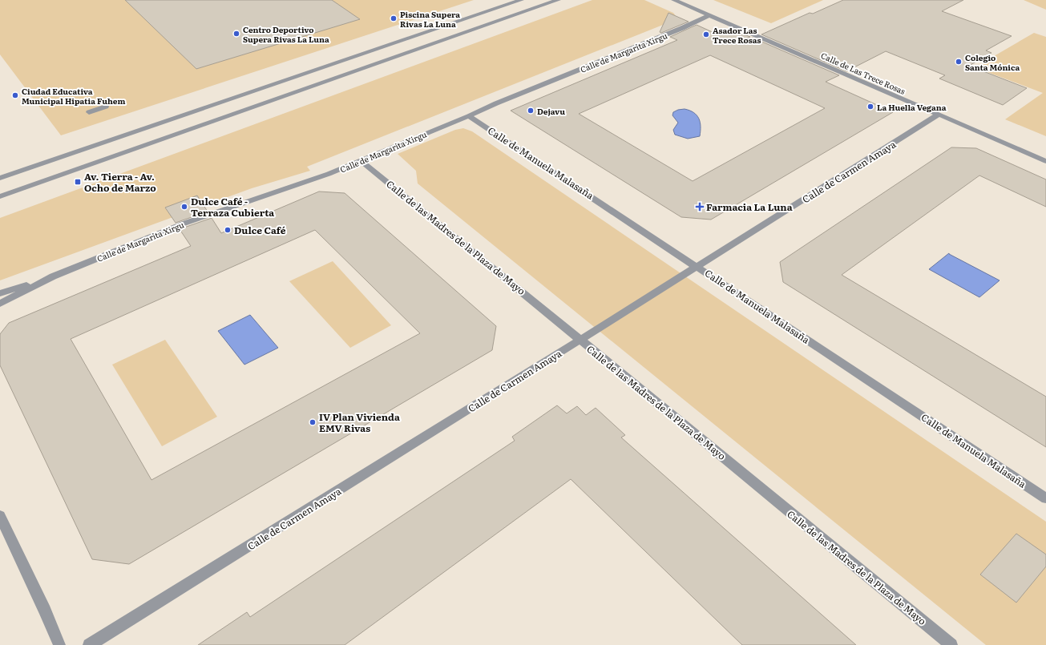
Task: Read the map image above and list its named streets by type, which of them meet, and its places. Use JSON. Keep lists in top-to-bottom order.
{
  "streets": {
    "street": [
      "Calle de Margarita Xirgu",
      "Calle de Las Trece Rosas",
      "Calle de Manuela Malasaña",
      "Calle de Carmen Amaya",
      "Calle de las Madres de la Plaza de Mayo"
    ]
  },
  "crossings": [
    ["Calle de Margarita Xirgu", "Calle de Las Trece Rosas"],
    ["Calle de Margarita Xirgu", "Calle de Manuela Malasaña"],
    ["Calle de Margarita Xirgu", "Calle de las Madres de la Plaza de Mayo"],
    ["Calle de Las Trece Rosas", "Calle de Carmen Amaya"],
    ["Calle de Manuela Malasaña", "Calle de Carmen Amaya"],
    ["Calle de Carmen Amaya", "Calle de las Madres de la Plaza de Mayo"]
  ],
  "places": {
    "other": [
      "Piscina Supera Rivas La Luna",
      "Centro Deportivo Supera Rivas La Luna",
      "Asador Las Trece Rosas",
      "Colegio Santa Mónica",
      "Ciudad Educativa Municipal Hipatia Fuhem",
      "La Huella Vegana",
      "Dejavu",
      "Dulce Café - Terraza Cubierta",
      "Dulce Café",
      "IV Plan Vivienda EMV Rivas"
    ],
    "transit": ["Av. Tierra - Av. Ocho de Marzo"],
    "health": ["Farmacia La Luna"]
  }
}
